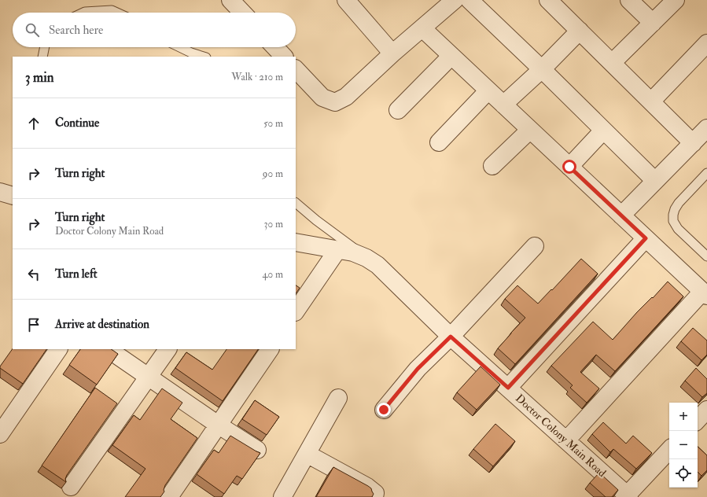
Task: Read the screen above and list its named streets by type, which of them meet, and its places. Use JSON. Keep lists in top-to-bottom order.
{
  "streets": {
    "street": ["Doctor Colony Main Road"]
  },
  "page": {
    "search": "Search here",
    "heading": ["3 min", "Walk · 210 m"],
    "list": [
      ["Continue", "50 m"],
      ["Turn right", "90 m"],
      ["Turn right", "Doctor Colony Main Road", "30 m"],
      ["Turn left", "40 m"],
      "Arrive at destination"
    ],
    "map_buttons": ["+", "−"]
  }
}
